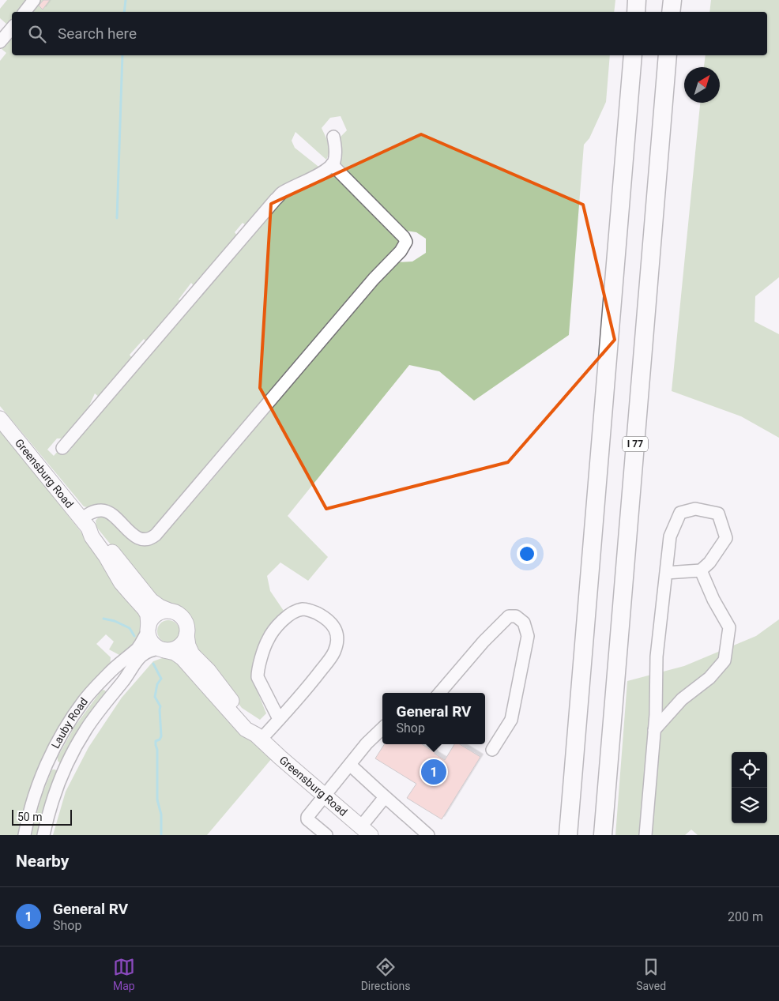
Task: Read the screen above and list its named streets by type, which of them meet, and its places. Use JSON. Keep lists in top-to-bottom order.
{
  "streets": {
    "highway": ["I 77"],
    "main road": ["Greensburg Road"],
    "street": ["Lauby Road"]
  },
  "crossings": [
    ["Greensburg Road", "Lauby Road"]
  ],
  "scale_bar": "50 m",
  "north": "top right",
  "page": {
    "search": "Search here",
    "popup": ["General RV", "Shop"],
    "pins": "1",
    "scale": "50 m",
    "heading": "Nearby",
    "list": [
      {
        "mark": "1",
        "name": "General RV",
        "note": "Shop",
        "value": "200 m"
      }
    ],
    "nav": ["Map", "Directions", "Saved"]
  }
}
